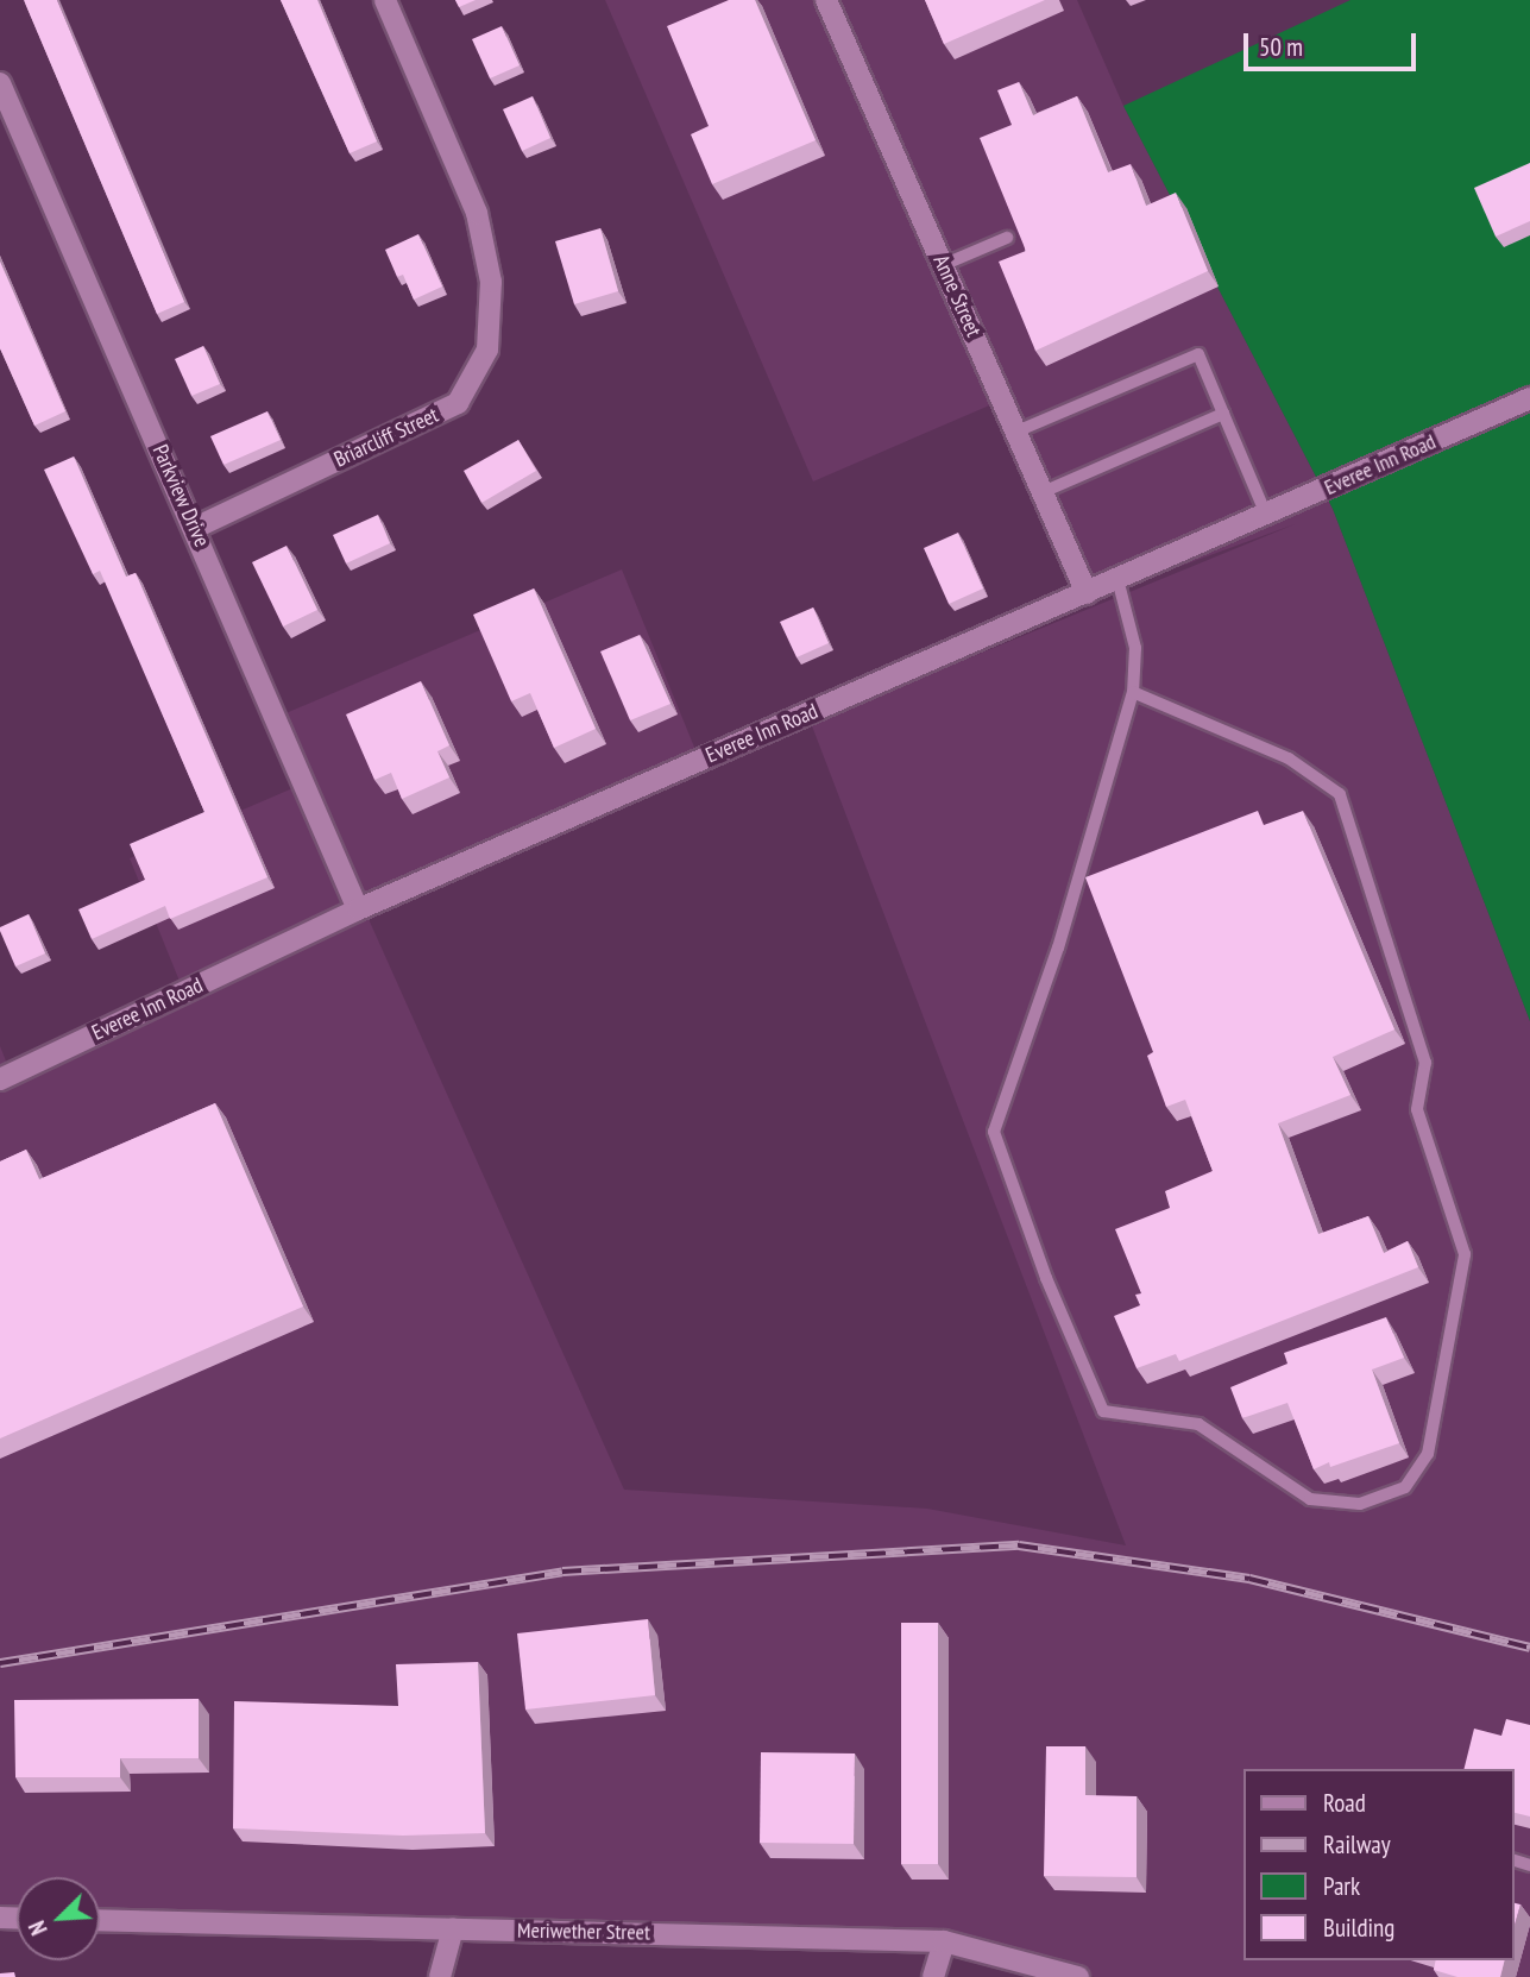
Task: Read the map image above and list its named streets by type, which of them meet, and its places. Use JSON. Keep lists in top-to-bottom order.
{
  "streets": {
    "street": [
      "Anne Street",
      "Briarcliff Street",
      "Everee Inn Road",
      "Parkview Drive",
      "Meriwether Street"
    ]
  },
  "crossings": [
    ["Anne Street", "Everee Inn Road"],
    ["Briarcliff Street", "Parkview Drive"],
    ["Everee Inn Road", "Parkview Drive"]
  ],
  "legend": [
    "Road",
    "Railway",
    "Park",
    "Building"
  ],
  "scale_bar": "50 m",
  "north": "bottom left"
}
